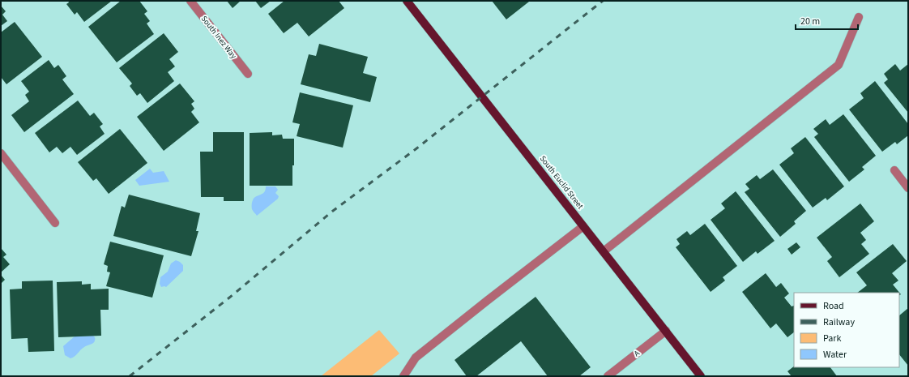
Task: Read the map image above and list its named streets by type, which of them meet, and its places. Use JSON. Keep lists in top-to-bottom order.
{
  "streets": {
    "main road": ["South Euclid Street"],
    "street": ["South Inez Way", "A"]
  },
  "crossings": [
    ["South Euclid Street", "A"]
  ],
  "legend": [
    "Road",
    "Railway",
    "Park",
    "Water"
  ],
  "scale_bar": "20 m"
}
